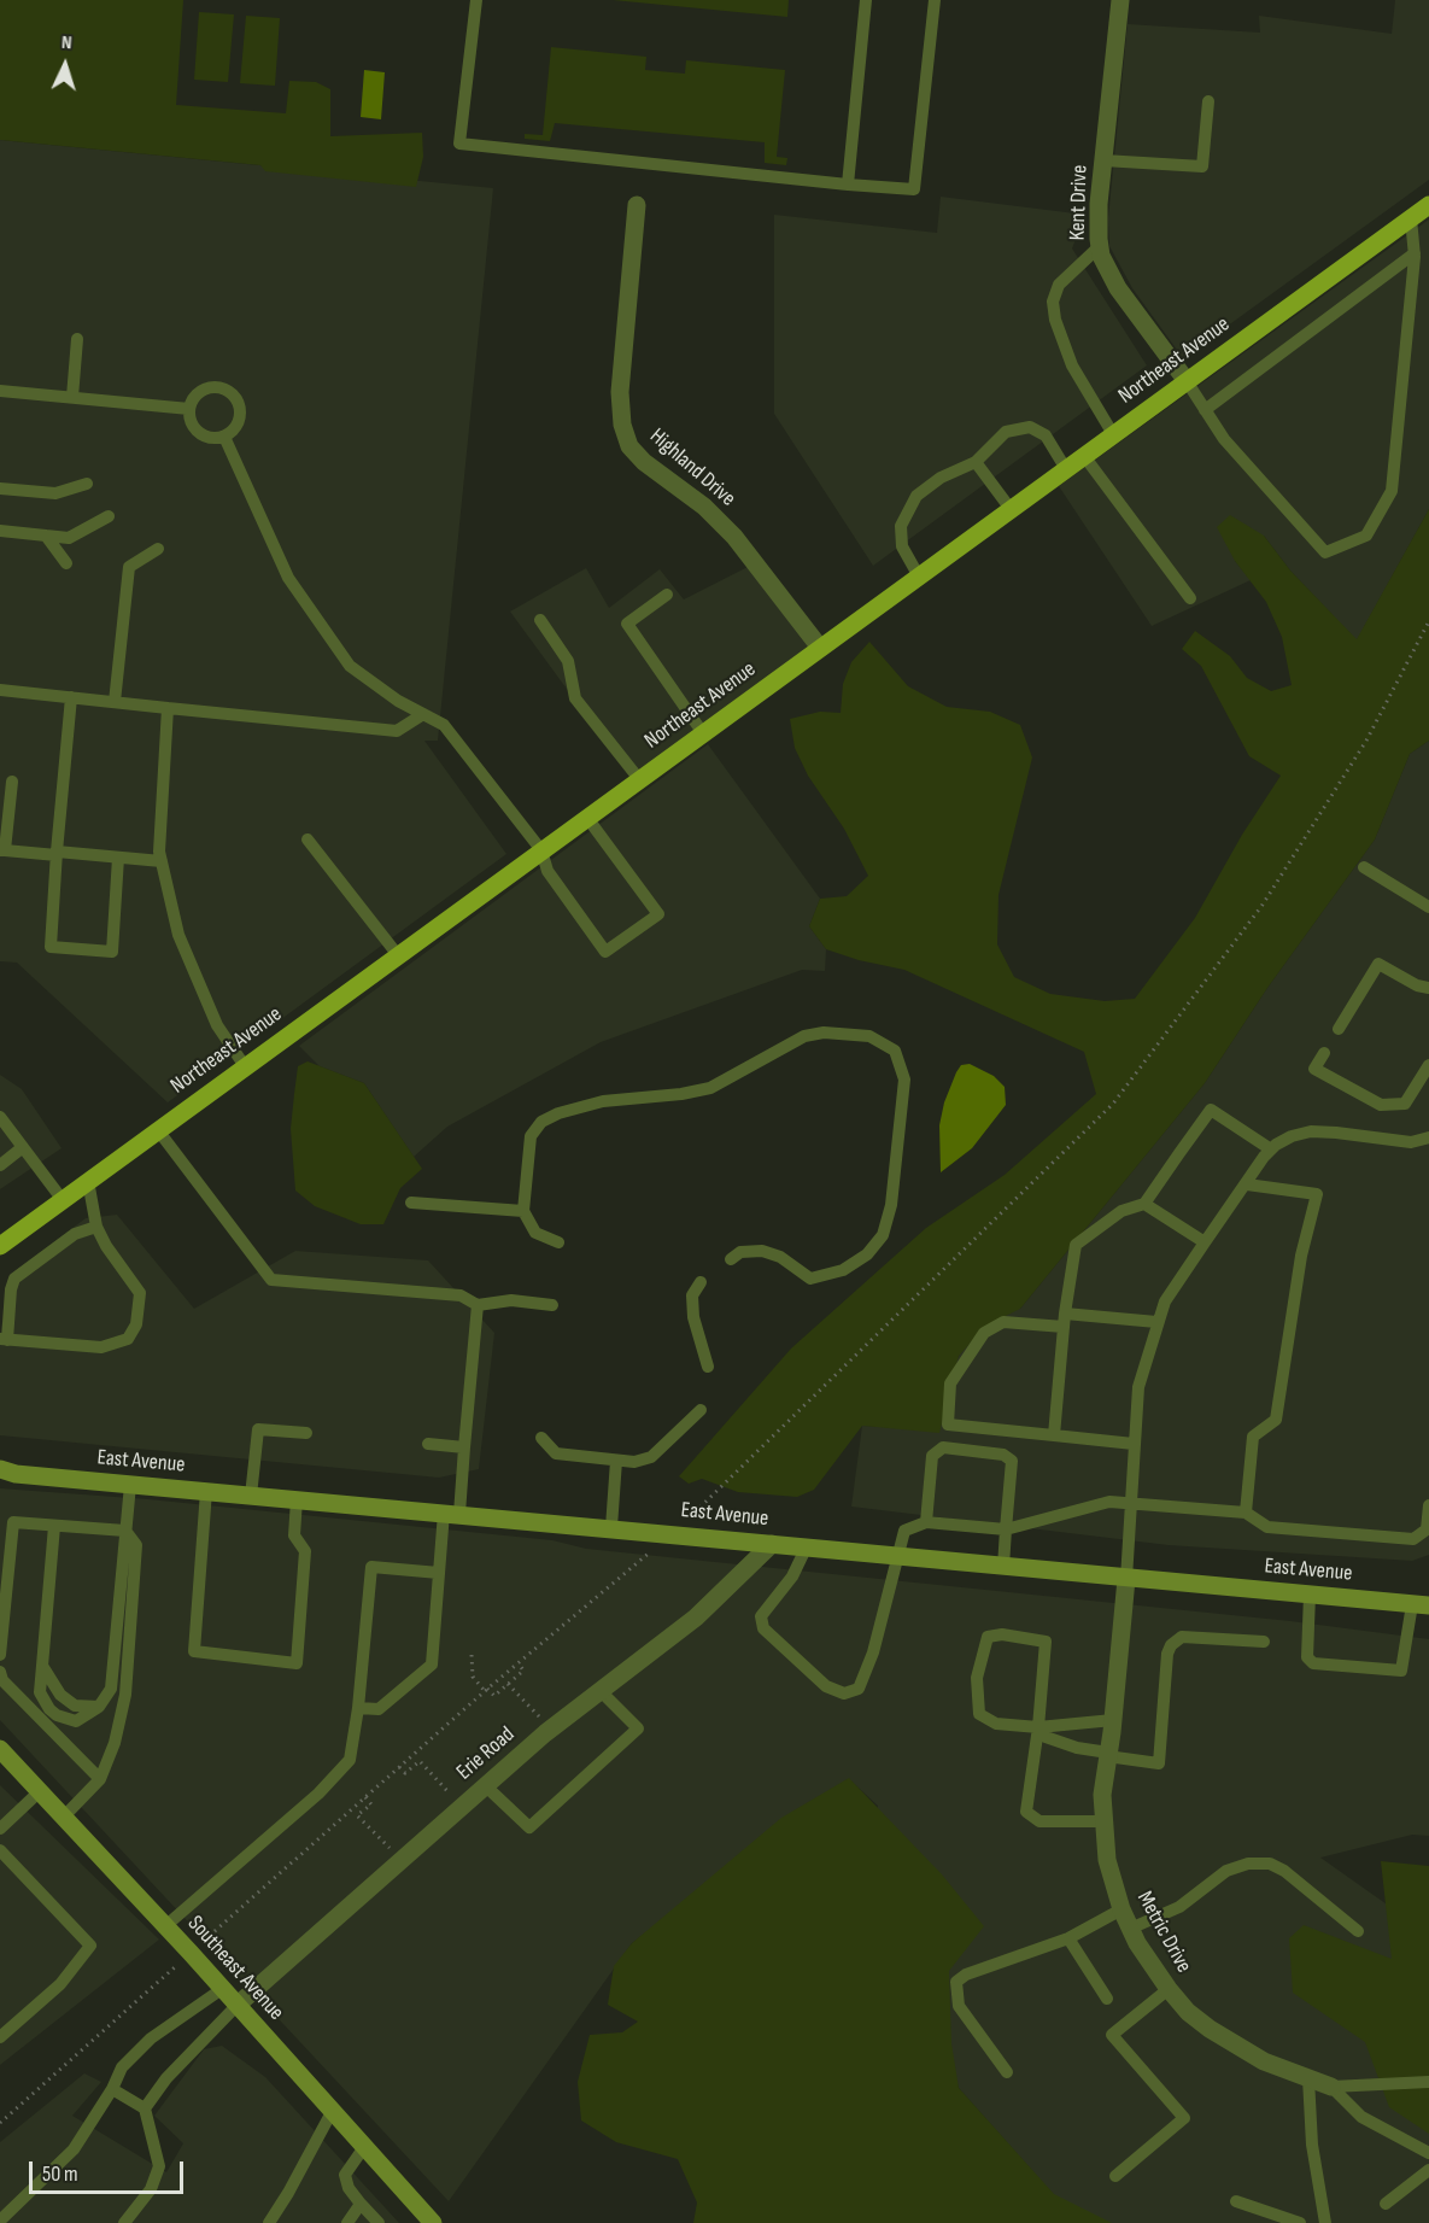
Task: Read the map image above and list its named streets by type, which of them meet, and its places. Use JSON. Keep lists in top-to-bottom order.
{
  "streets": {
    "main road": ["Northeast Avenue", "East Avenue", "Southeast Avenue"],
    "street": [
      "Kent Drive",
      "Highland Drive",
      "Erie Road",
      "Metric Drive"
    ]
  },
  "crossings": [
    ["Kent Drive", "Northeast Avenue"],
    ["Northeast Avenue", "Highland Drive"],
    ["East Avenue", "Erie Road"],
    ["East Avenue", "Metric Drive"],
    ["Erie Road", "Southeast Avenue"]
  ],
  "scale_bar": "50 m",
  "north": "top"
}
